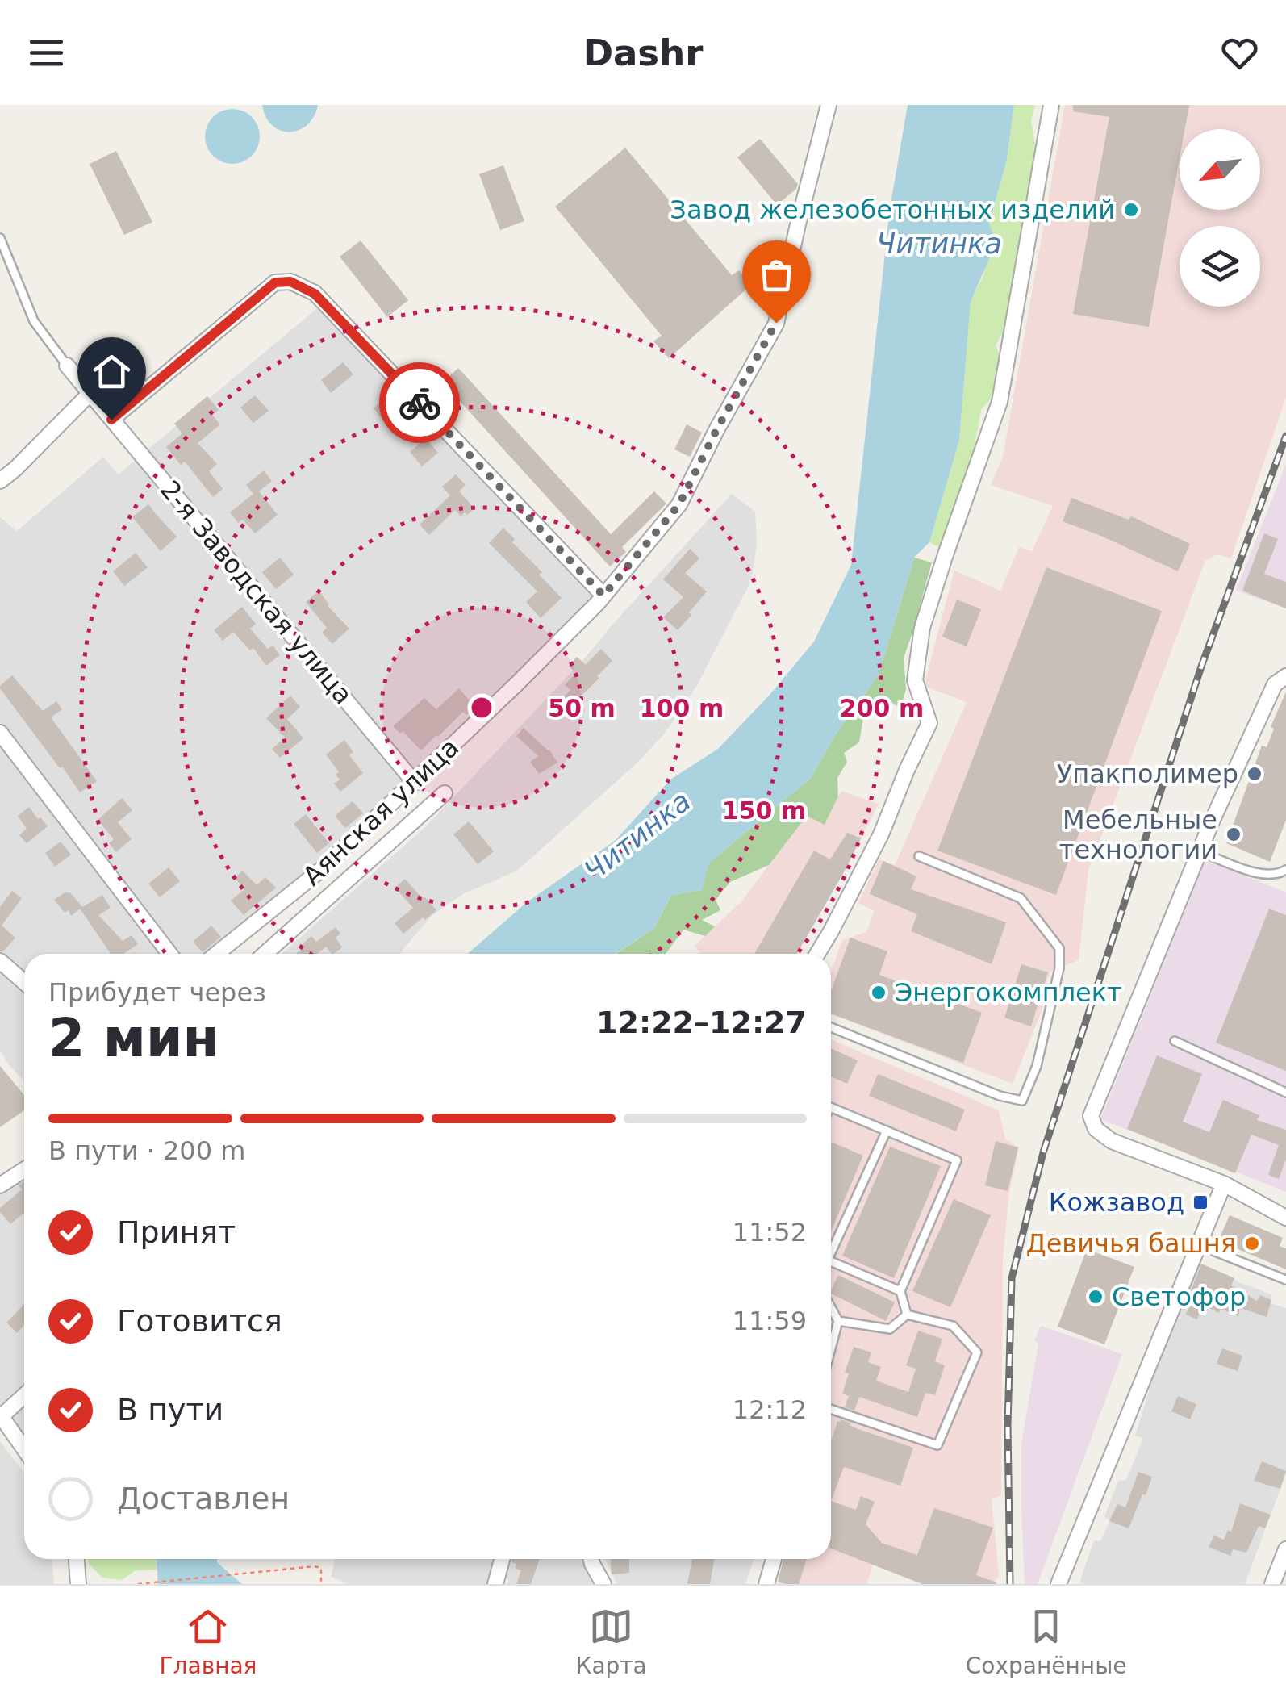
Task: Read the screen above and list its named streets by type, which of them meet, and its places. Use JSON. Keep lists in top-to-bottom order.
{
  "streets": {
    "street": ["2-я Заводская улица", "Аянская улица"]
  },
  "crossings": [
    ["2-я Заводская улица", "Аянская улица"]
  ],
  "water": ["Читинка"],
  "places": {
    "other": [
      "Завод железобетонных изделий",
      "Упакполимер",
      "Мебельные технологии",
      "Энергокомплект",
      "Девичья башня",
      "Светофор"
    ],
    "transit": ["Кожзавод"]
  },
  "north": "bottom left",
  "page": {
    "header": "Dashr",
    "heading": ["2 мин", "Прибудет через", "12:22–12:27"],
    "bar": "В пути · 200 m",
    "list": [
      ["Принят", "11:52"],
      ["Готовится", "11:59"],
      ["В пути", "12:12"],
      "Доставлен"
    ],
    "tabs": ["Главная", "Карта", "Сохранённые"]
  },
  "rings": [
    "50 m",
    "100 m",
    "200 m",
    "150 m"
  ]
}
